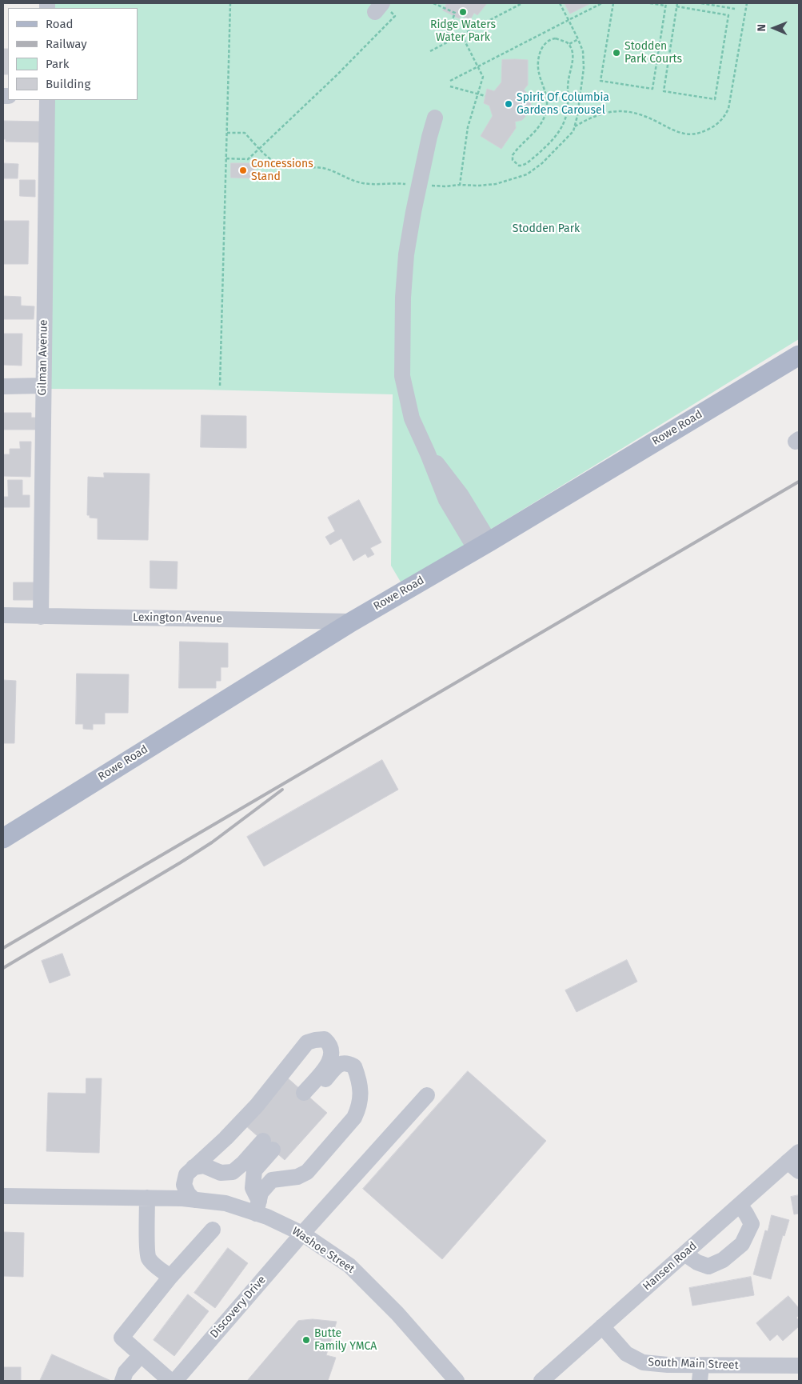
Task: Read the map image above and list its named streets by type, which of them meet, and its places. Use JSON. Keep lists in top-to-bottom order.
{
  "streets": {
    "main road": ["Rowe Road"],
    "street": [
      "Gilman Avenue",
      "Lexington Avenue",
      "Washoe Street",
      "Hansen Road",
      "Discovery Drive",
      "South Main Street"
    ]
  },
  "crossings": [
    ["Gilman Avenue", "Lexington Avenue"],
    ["Rowe Road", "Lexington Avenue"],
    ["Washoe Street", "Discovery Drive"],
    ["Hansen Road", "South Main Street"]
  ],
  "parks": ["Stodden Park"],
  "places": [
    "Ridge Waters Water Park",
    "Stodden Park Courts",
    "Spirit Of Columbia Gardens Carousel",
    "Concessions Stand",
    "Butte Family YMCA"
  ],
  "legend": [
    "Road",
    "Railway",
    "Park",
    "Building"
  ],
  "north": "left"
}
